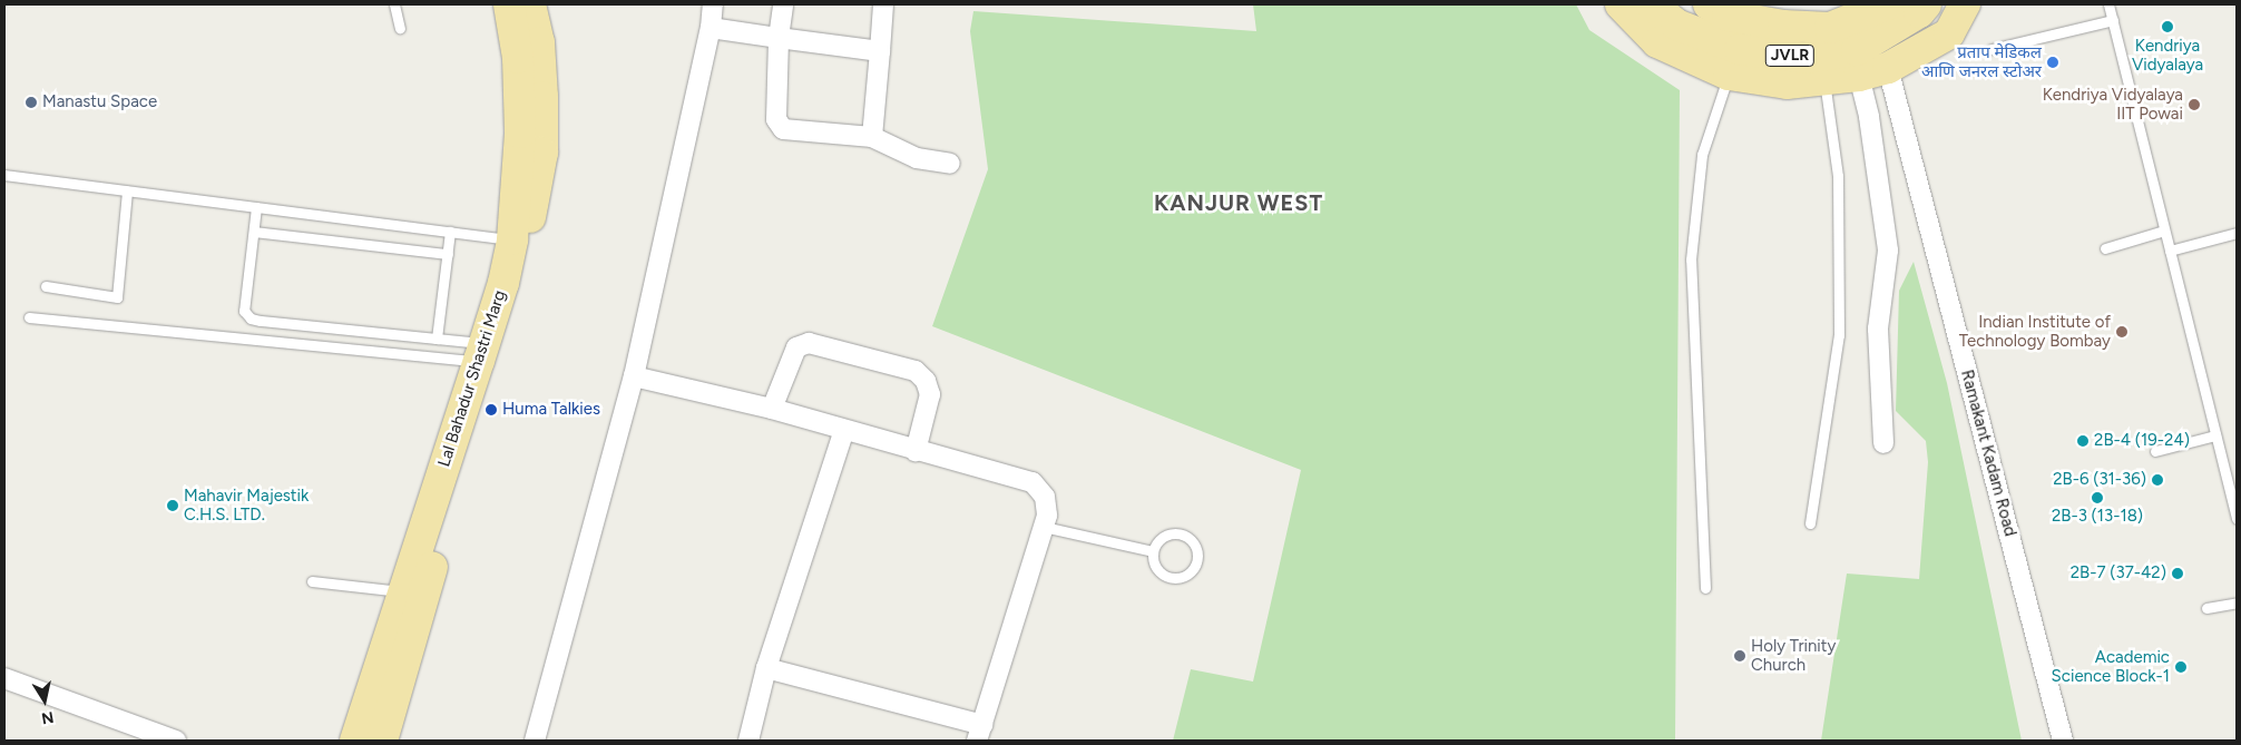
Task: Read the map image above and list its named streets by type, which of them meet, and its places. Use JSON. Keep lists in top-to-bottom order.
{
  "streets": {
    "main road": ["JVLR", "Lal Bahadur Shastri Marg"],
    "street": ["Ramakant Kadam Road"]
  },
  "districts": ["KANJUR WEST"],
  "places": [
    "Kendriya Vidyalaya",
    "प्रताप मेडिकल आणि जनरल स्टोअर",
    "Manastu Space",
    "Kendriya Vidyalaya IIT Powai",
    "Indian Institute of Technology Bombay",
    "Huma Talkies",
    "2B-4 (19-24)",
    "2B-6 (31-36)",
    "2B-3 (13-18)",
    "Mahavir Majestik C.H.S. LTD.",
    "2B-7 (37-42)",
    "Holy Trinity Church",
    "Academic Science Block-1"
  ],
  "north": "bottom"
}
